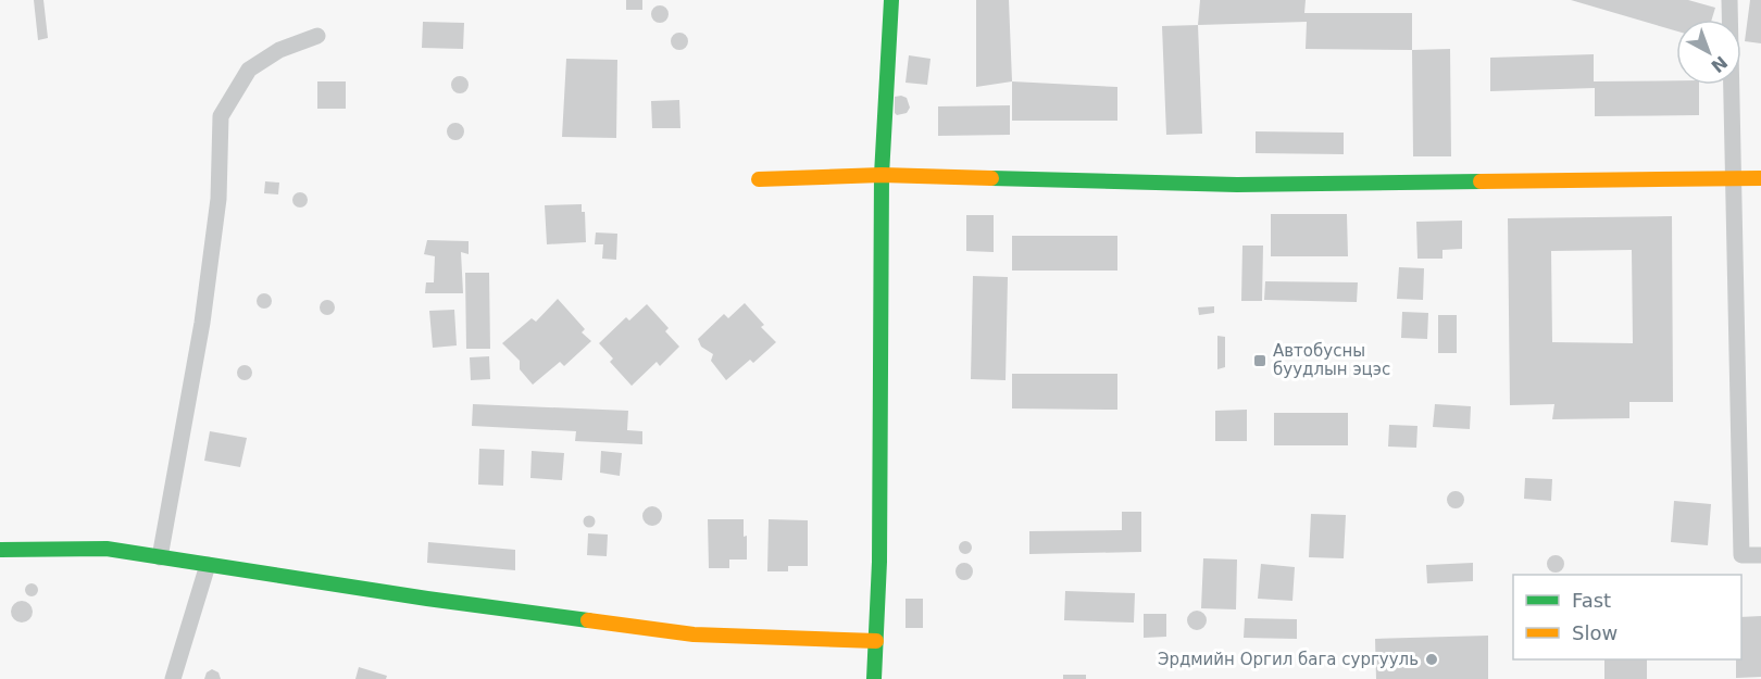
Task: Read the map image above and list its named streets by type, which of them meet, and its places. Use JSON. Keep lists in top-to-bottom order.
{
  "places": {
    "transit": ["Автобусны буудлын эцэс"],
    "other": ["Эрдмийн Оргил бага сургууль"]
  },
  "legend": ["Fast", "Slow"],
  "north": "bottom right"
}
